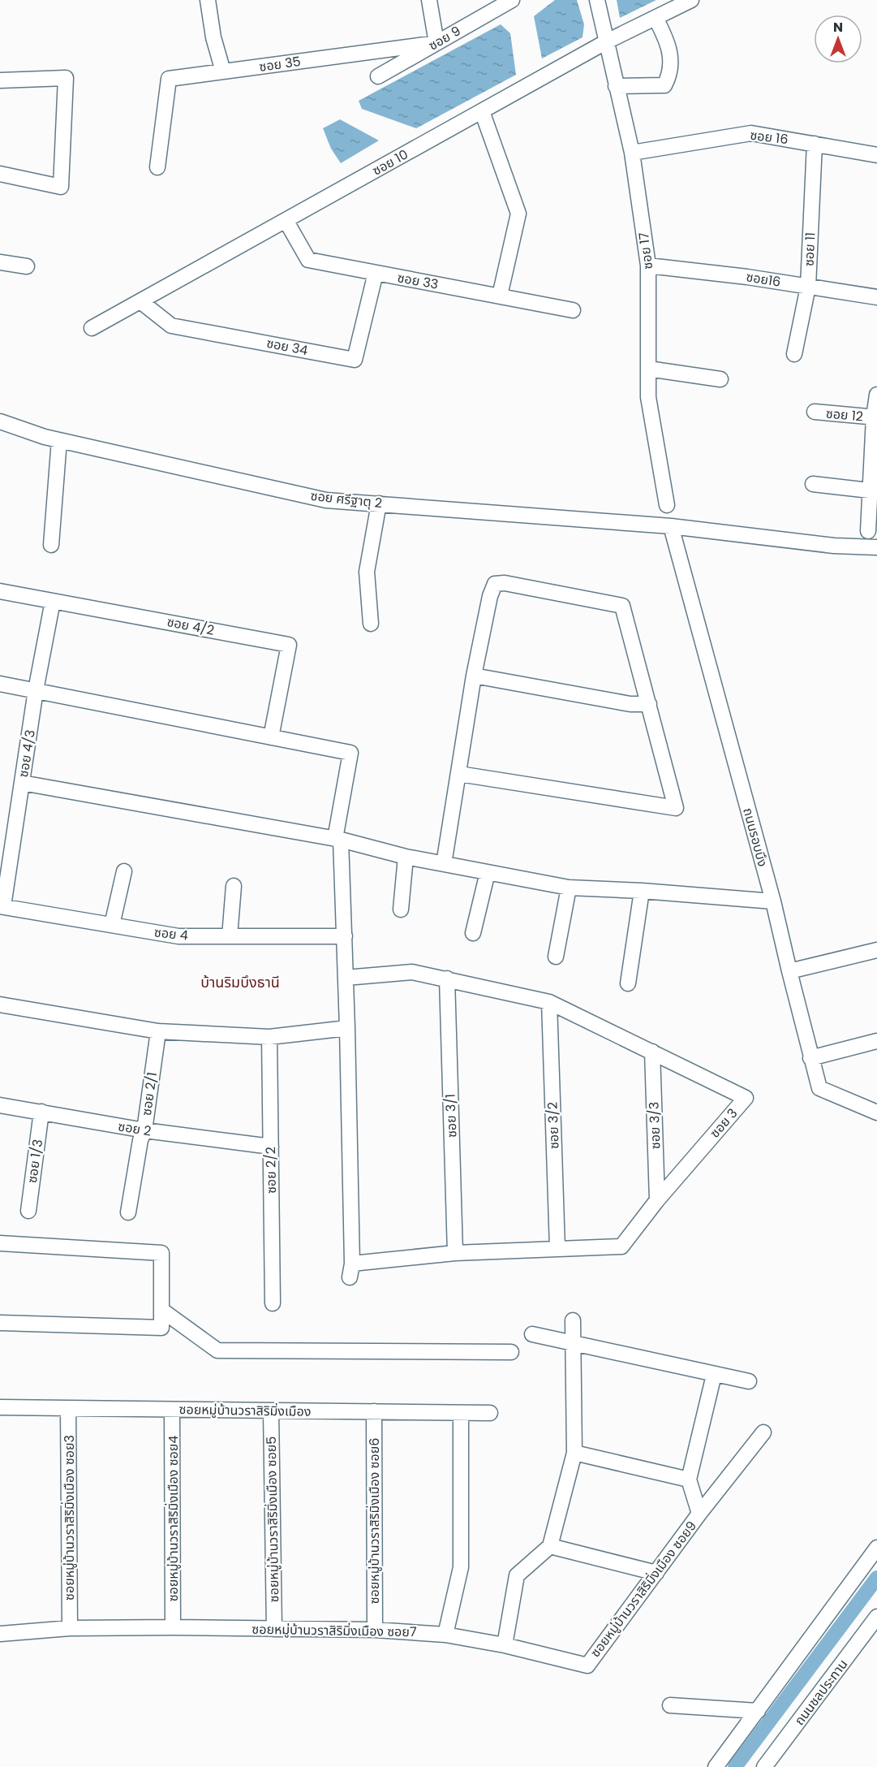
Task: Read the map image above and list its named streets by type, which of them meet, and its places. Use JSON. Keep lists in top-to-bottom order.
{
  "streets": {
    "street": [
      "ซอย 9",
      "ซอย 35",
      "ซอย 16",
      "ซอย 10",
      "ซอย 11",
      "ซอย 17",
      "ซอย16",
      "ซอย 33",
      "ซอย 34",
      "ซอย 12",
      "ซอย ศรีฐาตุ 2",
      "ซอย 4/2",
      "ซอย 4/3",
      "ถนนรอบบึง",
      "ซอย 4",
      "ซอย 2/1",
      "ซอย 3/1",
      "ซอย 3",
      "ซอย 3/2",
      "ซอย 3/3",
      "ซอย 2",
      "ซอย 1/3",
      "ซอย 2/2",
      "ซอยหมู่บ้านวราสิริมิ่งเมือง",
      "ซอยหมู่บ้านวราสิริมิ่งเมือง ซอย3",
      "ซอยหมู่บ้านวราสิริมิ่งเมือง ซอย4",
      "ซอยหมู่บ้านวราสิริมิ่งเมือง ซอย5",
      "ซอยหมู่บ้านวราสิริมิ่งเมือง ซอย6",
      "ซอยหมู่บ้านวราสิริมิ่งเมือง ซอย9",
      "ซอยหมู่บ้านวราสิริมิ่งเมือง ซอย7",
      "ถนนชลประทาน"
    ]
  },
  "crossings": [
    ["ซอย 9", "ซอย 35"],
    ["ซอย 16", "ซอย 11"],
    ["ซอย 16", "ซอย 17"],
    ["ซอย 10", "ซอย 17"],
    ["ซอย 10", "ซอย 33"],
    ["ซอย 10", "ซอย 34"],
    ["ซอย 11", "ซอย16"],
    ["ซอย 17", "ซอย16"],
    ["ซอย 33", "ซอย 34"],
    ["ซอย ศรีฐาตุ 2", "ถนนรอบบึง"],
    ["ซอย 4/2", "ซอย 4/3"],
    ["ซอย 4/3", "ซอย 4"],
    ["ซอย 2/1", "ซอย 2"],
    ["ซอย 3/1", "ซอย 3"],
    ["ซอย 3", "ซอย 3/2"],
    ["ซอย 3", "ซอย 3/3"],
    ["ซอย 2", "ซอย 1/3"],
    ["ซอย 2", "ซอย 2/2"],
    ["ซอยหมู่บ้านวราสิริมิ่งเมือง", "ซอยหมู่บ้านวราสิริมิ่งเมือง ซอย3"],
    ["ซอยหมู่บ้านวราสิริมิ่งเมือง", "ซอยหมู่บ้านวราสิริมิ่งเมือง ซอย4"],
    ["ซอยหมู่บ้านวราสิริมิ่งเมือง", "ซอยหมู่บ้านวราสิริมิ่งเมือง ซอย5"],
    ["ซอยหมู่บ้านวราสิริมิ่งเมือง", "ซอยหมู่บ้านวราสิริมิ่งเมือง ซอย6"],
    ["ซอยหมู่บ้านวราสิริมิ่งเมือง ซอย3", "ซอยหมู่บ้านวราสิริมิ่งเมือง ซอย7"],
    ["ซอยหมู่บ้านวราสิริมิ่งเมือง ซอย4", "ซอยหมู่บ้านวราสิริมิ่งเมือง ซอย7"],
    ["ซอยหมู่บ้านวราสิริมิ่งเมือง ซอย5", "ซอยหมู่บ้านวราสิริมิ่งเมือง ซอย7"],
    ["ซอยหมู่บ้านวราสิริมิ่งเมือง ซอย6", "ซอยหมู่บ้านวราสิริมิ่งเมือง ซอย7"]
  ],
  "districts": ["บ้านริมบึงธานี"],
  "north": "top"
}
